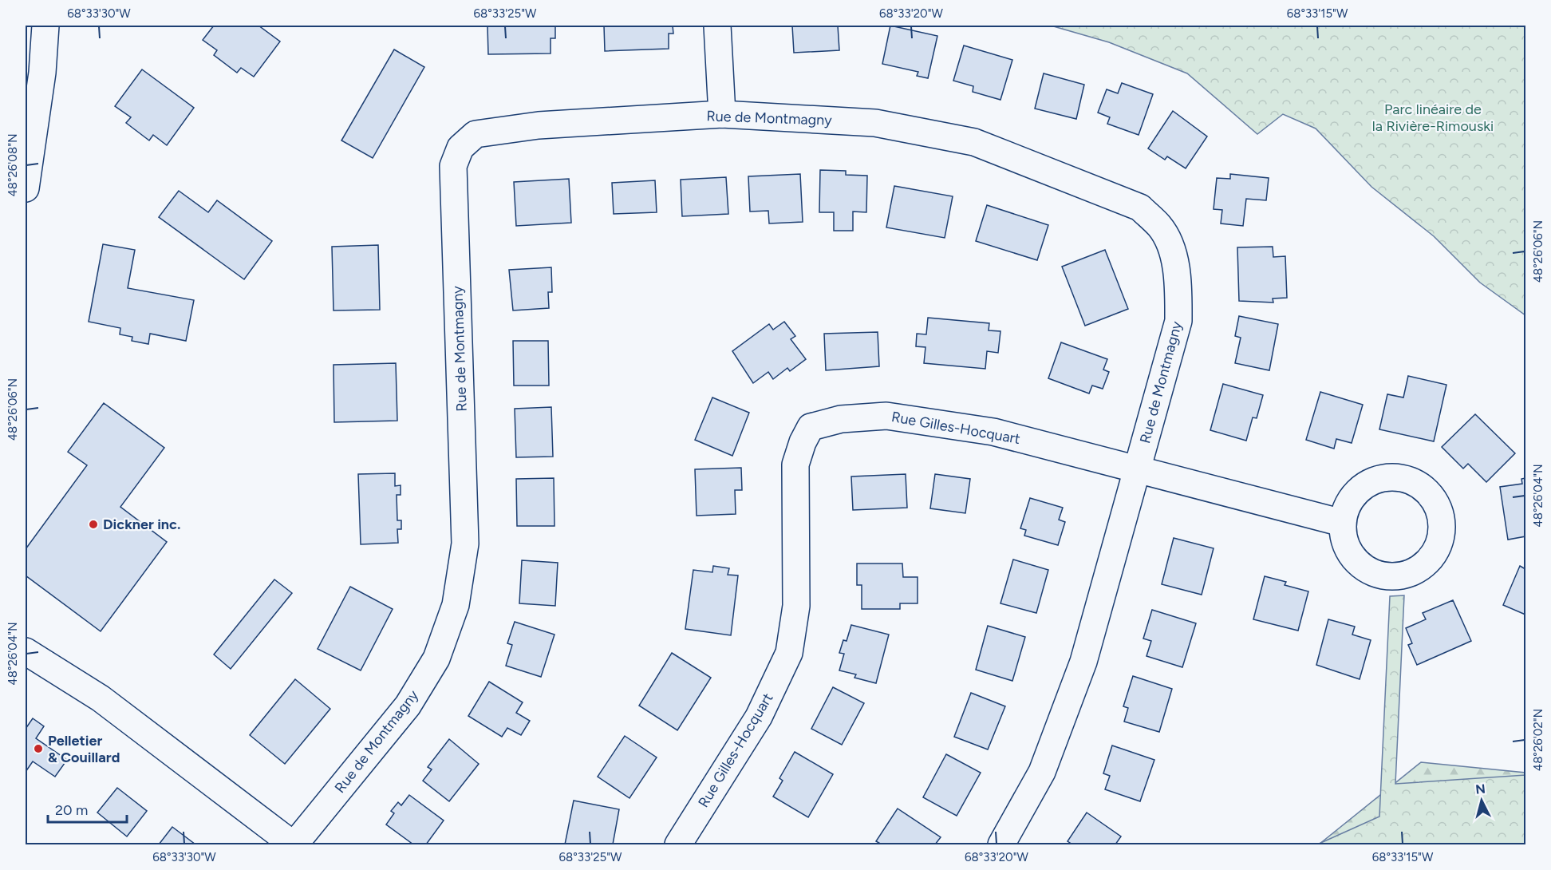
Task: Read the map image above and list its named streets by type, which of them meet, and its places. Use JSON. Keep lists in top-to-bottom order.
{
  "streets": {
    "street": ["Rue de Montmagny", "Rue Gilles-Hocquart"]
  },
  "crossings": [
    ["Rue de Montmagny", "Rue Gilles-Hocquart"]
  ],
  "parks": ["Parc linéaire de la Rivière-Rimouski"],
  "places": ["Dickner inc.", "Pelletier & Couillard"],
  "scale_bar": "20 m",
  "north": "top",
  "coordinates": [
    "68°33'30\"W",
    "68°33'25\"W",
    "68°33'20\"W",
    "68°33'15\"W",
    "48°26'08\"N",
    "48°26'06\"N",
    "48°26'04\"N",
    "48°26'02\"N"
  ]
}
